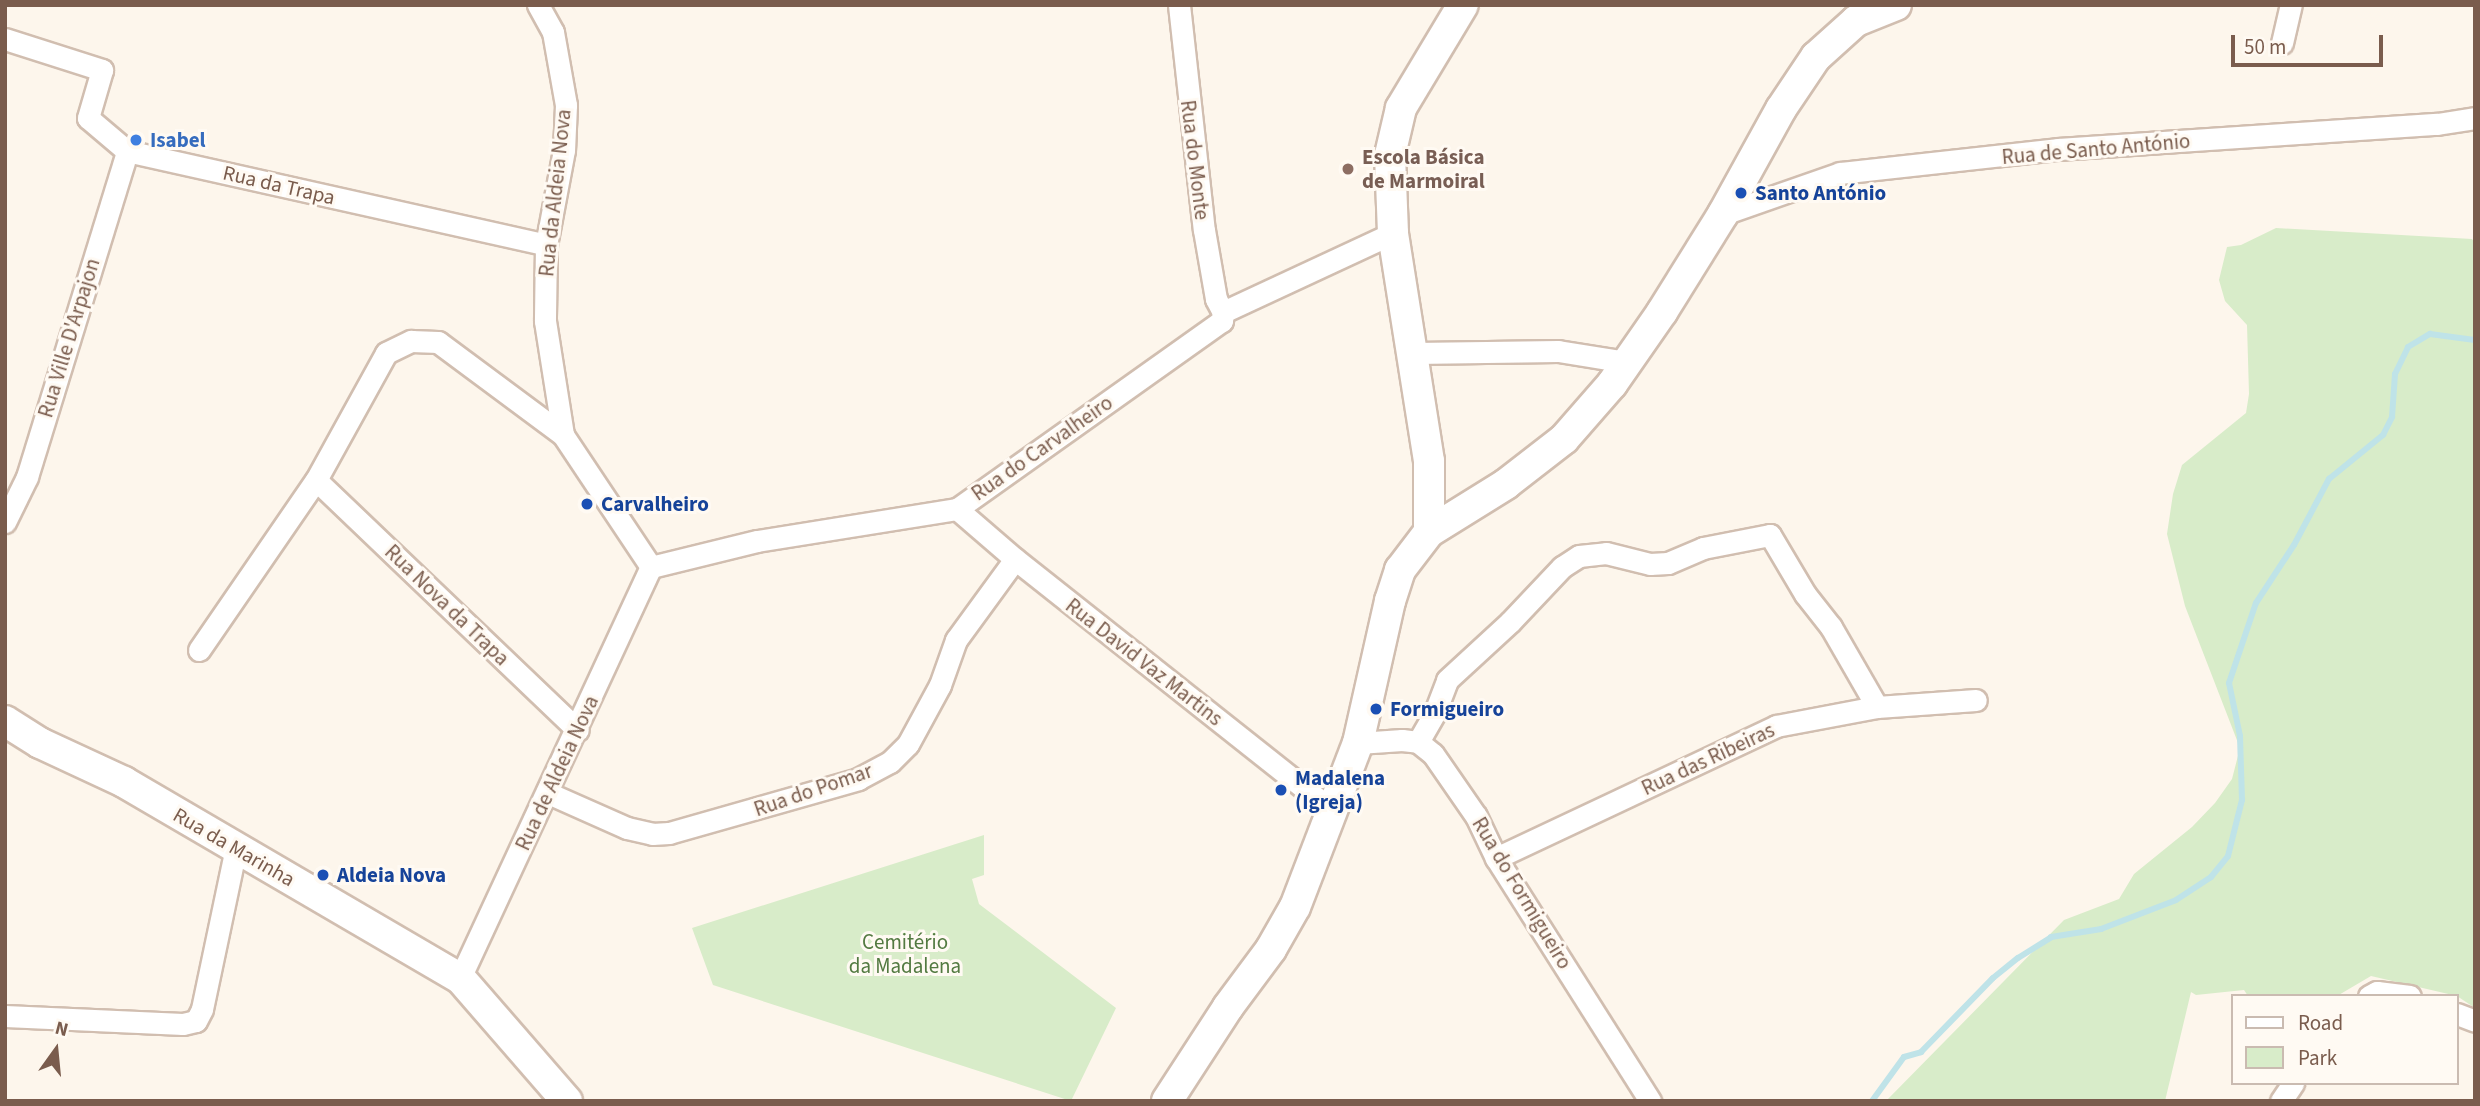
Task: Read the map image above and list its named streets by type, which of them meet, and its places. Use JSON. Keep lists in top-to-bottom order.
{
  "streets": {
    "street": [
      "Rua de Santo António",
      "Rua do Monte",
      "Rua da Trapa",
      "Rua da Aldeia Nova",
      "Rua Ville D'Arpajon",
      "Rua do Carvalheiro",
      "Rua Nova da Trapa",
      "Rua David Vaz Martins",
      "Rua das Ribeiras",
      "Rua de Aldeia Nova",
      "Rua do Pomar",
      "Rua da Marinha",
      "Rua do Formigueiro"
    ]
  },
  "crossings": [
    ["Rua do Monte", "Rua do Carvalheiro"],
    ["Rua da Trapa", "Rua da Aldeia Nova"],
    ["Rua da Trapa", "Rua Ville D'Arpajon"],
    ["Rua da Aldeia Nova", "Rua do Carvalheiro"],
    ["Rua da Aldeia Nova", "Rua de Aldeia Nova"],
    ["Rua do Carvalheiro", "Rua David Vaz Martins"],
    ["Rua do Carvalheiro", "Rua de Aldeia Nova"],
    ["Rua Nova da Trapa", "Rua de Aldeia Nova"],
    ["Rua David Vaz Martins", "Rua do Pomar"],
    ["Rua das Ribeiras", "Rua do Formigueiro"],
    ["Rua de Aldeia Nova", "Rua do Pomar"],
    ["Rua de Aldeia Nova", "Rua da Marinha"]
  ],
  "parks": ["Cemitério da Madalena"],
  "places": [
    "Isabel",
    "Escola Básica de Marmoiral",
    "Santo António",
    "Carvalheiro",
    "Formigueiro",
    "Madalena (Igreja)",
    "Aldeia Nova"
  ],
  "legend": ["Road", "Park"],
  "scale_bar": "50 m",
  "north": "top"
}
